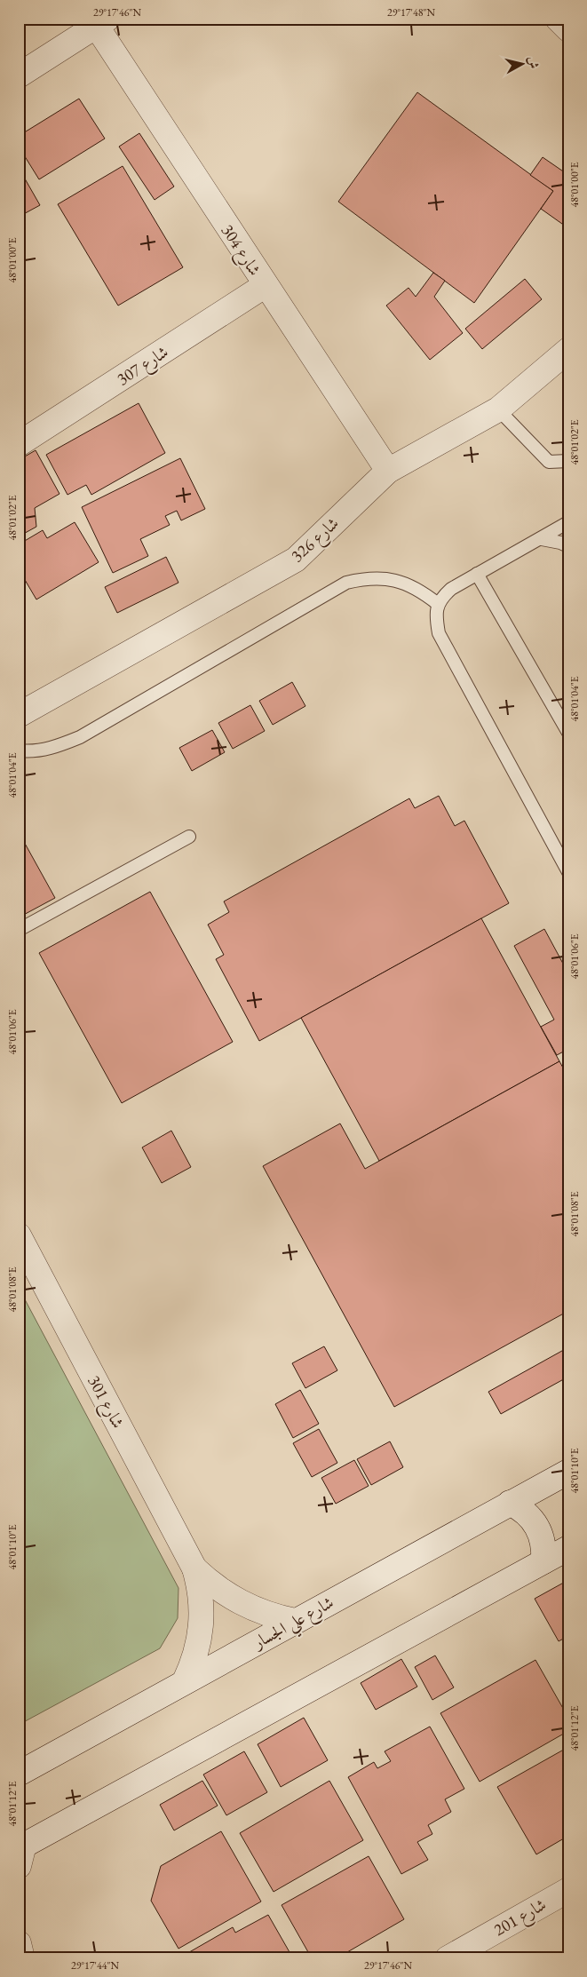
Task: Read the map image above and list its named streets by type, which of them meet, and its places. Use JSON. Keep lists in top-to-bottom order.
{
  "streets": {
    "street": [
      "شارع 304",
      "شارع 307",
      "شارع 326",
      "شارع 301",
      "شارع علي الجسار",
      "شارع 201"
    ]
  },
  "crossings": [
    ["شارع 304", "شارع 307"],
    ["شارع 304", "شارع 326"],
    ["شارع 301", "شارع علي الجسار"]
  ],
  "north": "right",
  "coordinates": [
    "29°17'46\"N",
    "29°17'48\"N",
    "48°01'00\"E",
    "48°01'02\"E",
    "48°01'04\"E",
    "48°01'06\"E",
    "48°01'08\"E",
    "48°01'10\"E",
    "48°01'12\"E",
    "29°17'44\"N"
  ]
}
